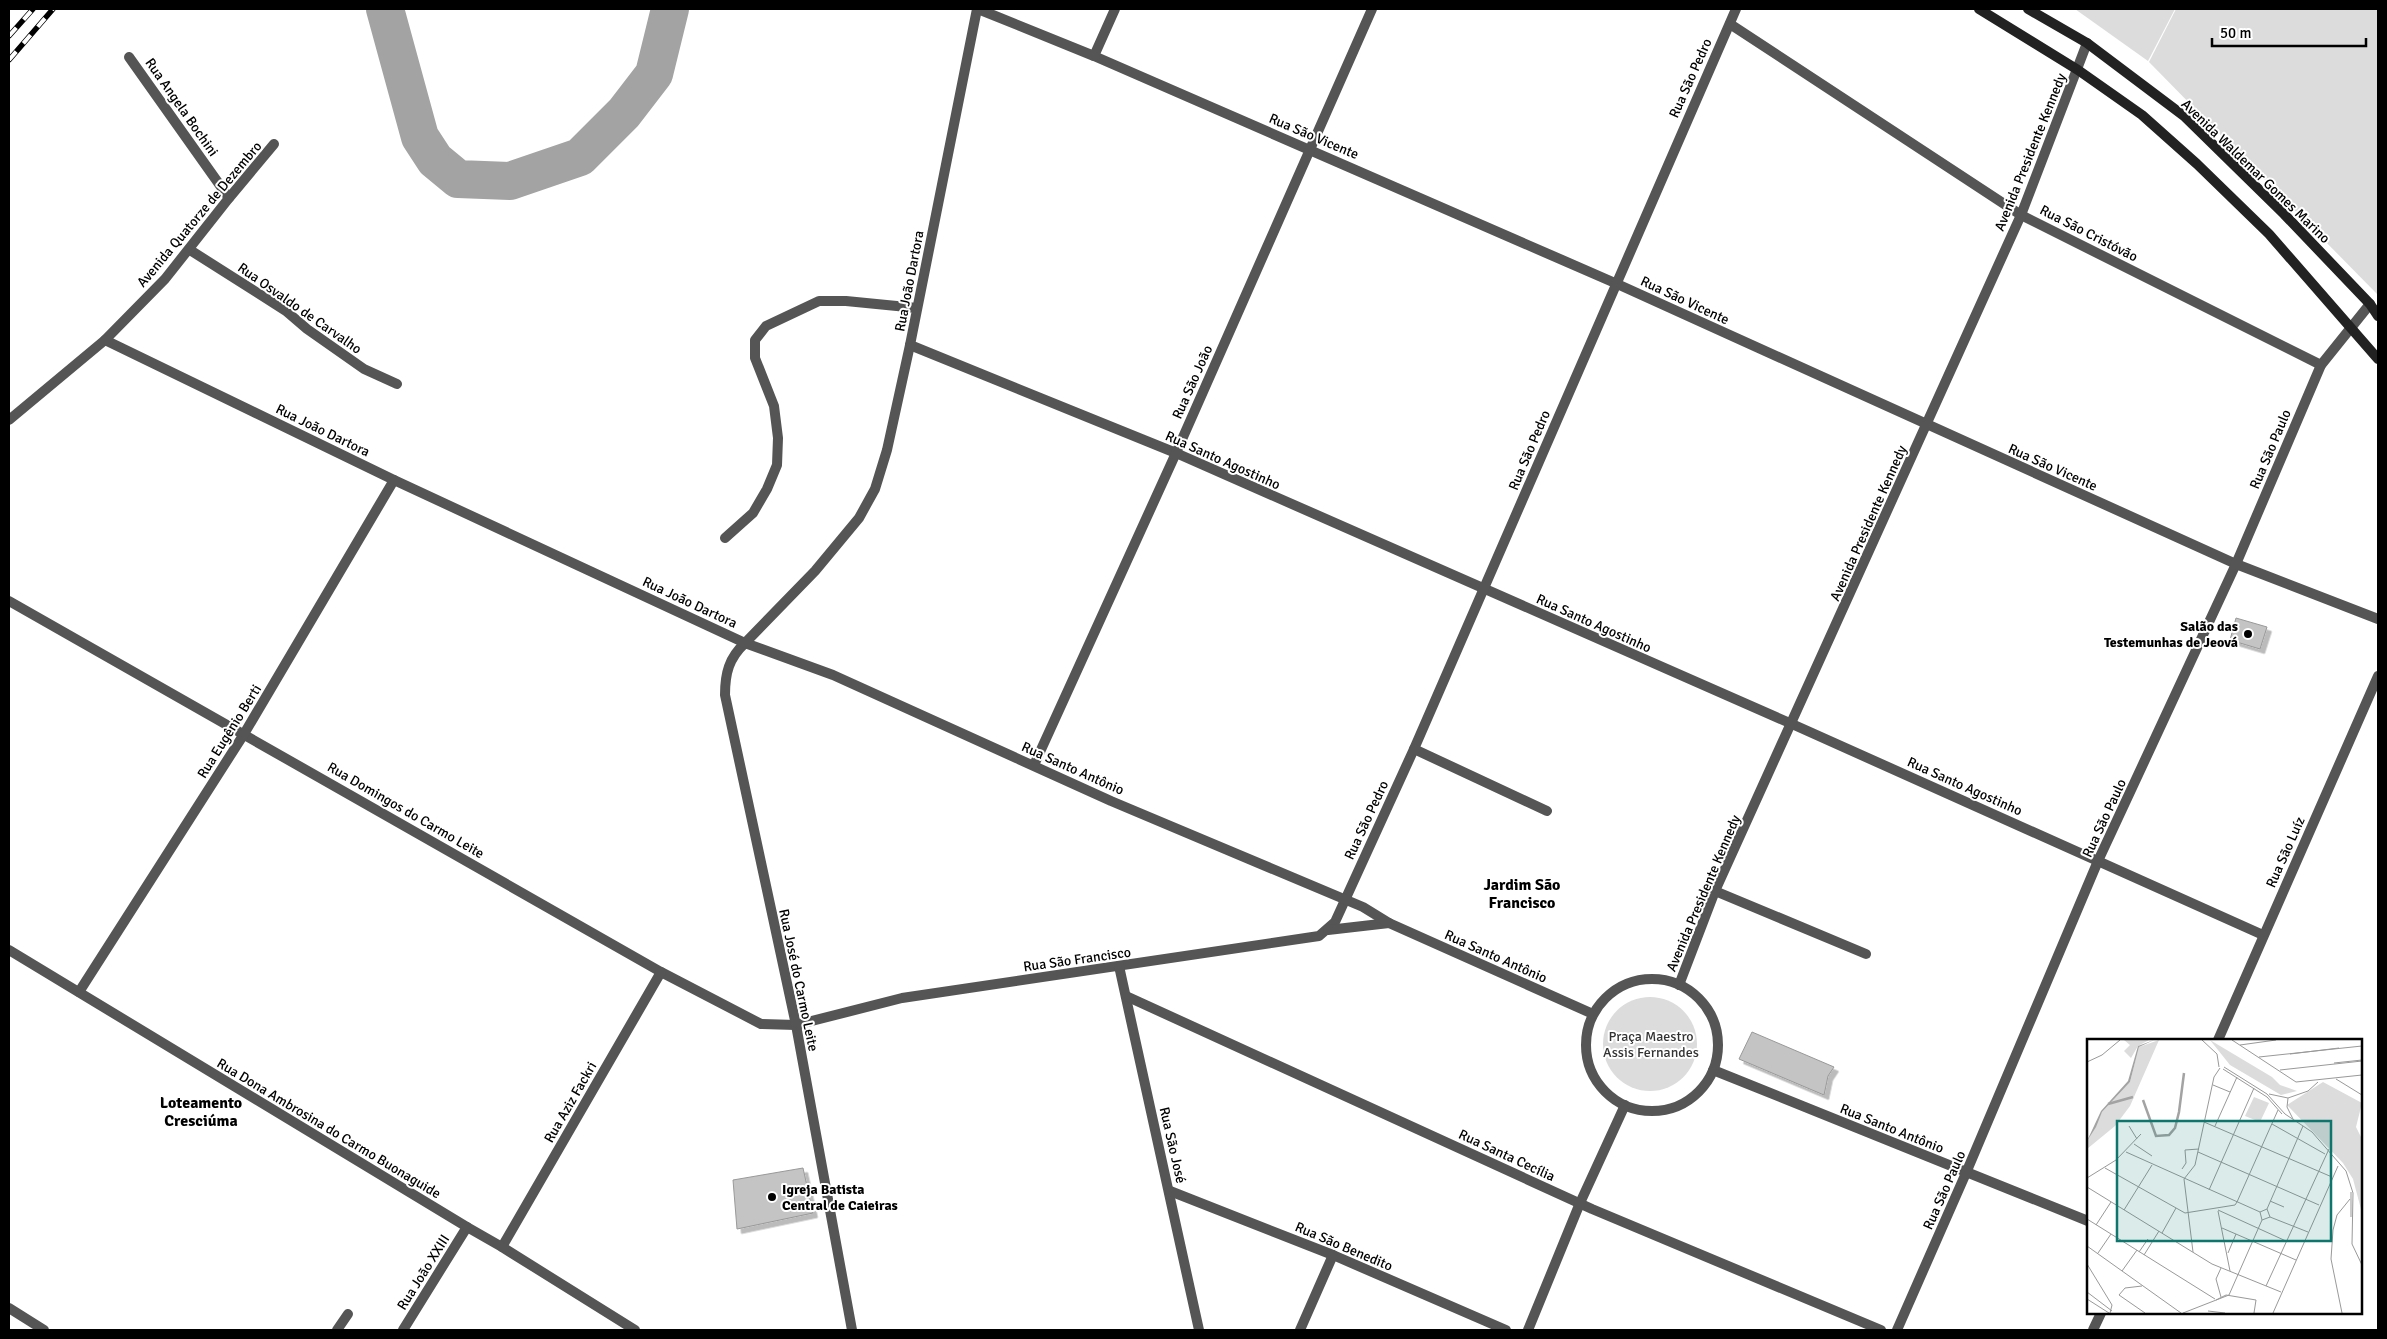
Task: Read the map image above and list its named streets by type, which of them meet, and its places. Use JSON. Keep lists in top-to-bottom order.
{
  "streets": {
    "main road": ["Avenida Waldemar Gomes Marino"],
    "street": [
      "Rua São Pedro",
      "Rua Angela Bochini",
      "Rua São Vicente",
      "Avenida Presidente Kennedy",
      "Avenida Quatorze de Dezembro",
      "Rua São Cristóvão",
      "Rua João Dartora",
      "Rua Osvaldo de Carvalho",
      "Rua São João",
      "Rua São Paulo",
      "Rua Santo Agostinho",
      "Rua Eugênio Berti",
      "Rua Santo Antônio",
      "Rua Domingos do Carmo Leite",
      "Rua São Luíz",
      "Rua São Francisco",
      "Rua José do Carmo Leite",
      "Rua Aziz Fackri",
      "Rua Dona Ambrosina do Carmo Buonaguide",
      "Rua São José",
      "Rua Santa Cecília",
      "Rua São Benedito",
      "Rua João XXIII"
    ]
  },
  "crossings": [
    ["Rua São Pedro", "Rua São Vicente"],
    ["Rua São Pedro", "Rua São Cristóvão"],
    ["Rua São Pedro", "Rua Santo Agostinho"],
    ["Rua São Pedro", "Rua Santo Antônio"],
    ["Rua Angela Bochini", "Avenida Quatorze de Dezembro"],
    ["Rua São Vicente", "Avenida Presidente Kennedy"],
    ["Rua São Vicente", "Rua João Dartora"],
    ["Rua São Vicente", "Rua São João"],
    ["Rua São Vicente", "Rua São Paulo"],
    ["Avenida Presidente Kennedy", "Avenida Waldemar Gomes Marino"],
    ["Avenida Presidente Kennedy", "Rua São Cristóvão"],
    ["Avenida Presidente Kennedy", "Rua Santo Agostinho"],
    ["Avenida Presidente Kennedy", "Rua Santo Antônio"],
    ["Avenida Waldemar Gomes Marino", "Rua São Paulo"],
    ["Avenida Quatorze de Dezembro", "Rua João Dartora"],
    ["Avenida Quatorze de Dezembro", "Rua Osvaldo de Carvalho"],
    ["Rua São Cristóvão", "Rua São Paulo"],
    ["Rua João Dartora", "Rua Santo Agostinho"],
    ["Rua João Dartora", "Rua Eugênio Berti"],
    ["Rua João Dartora", "Rua Santo Antônio"],
    ["Rua João Dartora", "Rua José do Carmo Leite"],
    ["Rua São João", "Rua Santo Agostinho"],
    ["Rua São João", "Rua Santo Antônio"],
    ["Rua São Paulo", "Rua Santo Agostinho"],
    ["Rua São Paulo", "Rua Santo Antônio"],
    ["Rua Santo Agostinho", "Rua São Luíz"],
    ["Rua Eugênio Berti", "Rua Domingos do Carmo Leite"],
    ["Rua Eugênio Berti", "Rua Dona Ambrosina do Carmo Buonaguide"],
    ["Rua Santo Antônio", "Rua José do Carmo Leite"],
    ["Rua Domingos do Carmo Leite", "Rua São Francisco"],
    ["Rua Domingos do Carmo Leite", "Rua José do Carmo Leite"],
    ["Rua Domingos do Carmo Leite", "Rua Aziz Fackri"],
    ["Rua São Francisco", "Rua José do Carmo Leite"],
    ["Rua São Francisco", "Rua São José"],
    ["Rua Aziz Fackri", "Rua Dona Ambrosina do Carmo Buonaguide"],
    ["Rua Dona Ambrosina do Carmo Buonaguide", "Rua João XXIII"],
    ["Rua São José", "Rua Santa Cecília"],
    ["Rua São José", "Rua São Benedito"]
  ],
  "districts": ["Jardim São Francisco", "Loteamento Cresciúma"],
  "parks": ["Praça Maestro Assis Fernandes"],
  "places": ["Salão das Testemunhas de Jeová", "Igreja Batista Central de Caieiras"],
  "scale_bar": "50 m"
}
